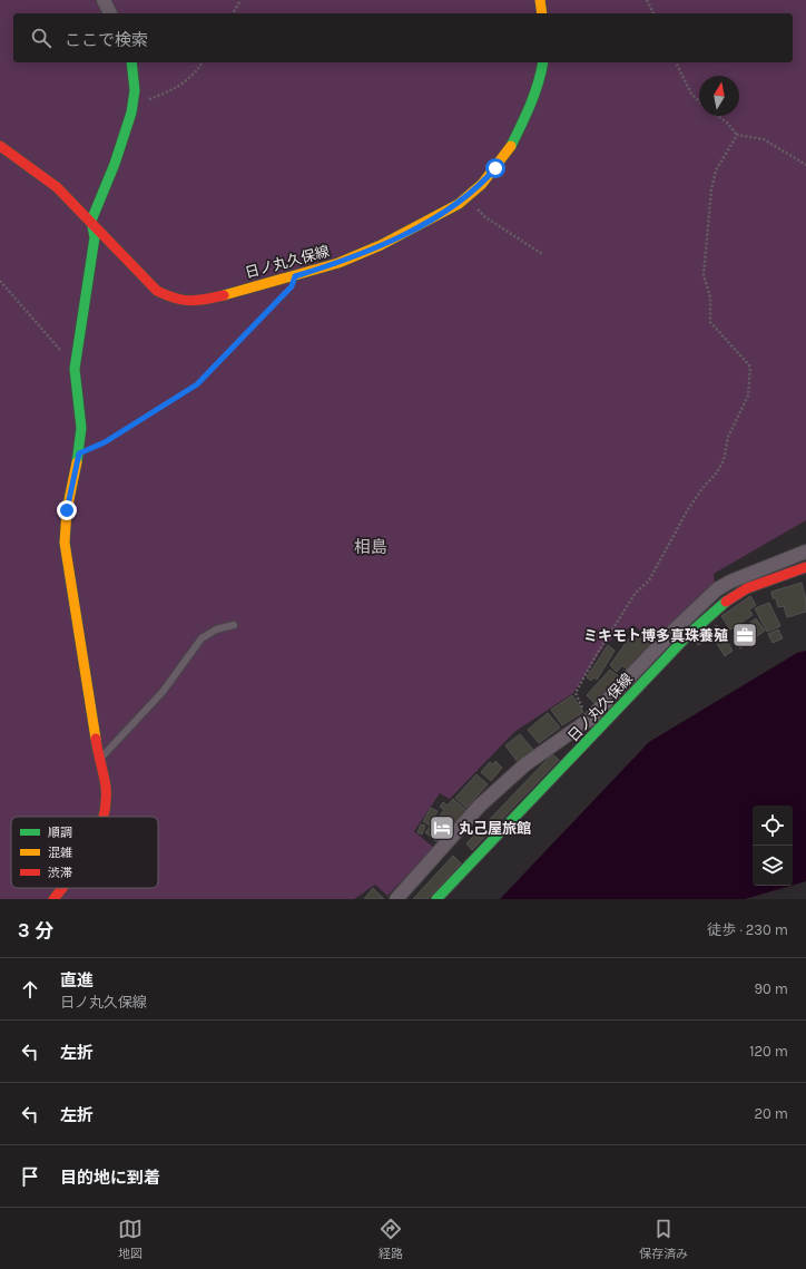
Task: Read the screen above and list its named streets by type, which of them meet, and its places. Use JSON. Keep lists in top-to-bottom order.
{
  "streets": {
    "main road": ["日ノ丸久保線"]
  },
  "districts": ["相島"],
  "places": {
    "office": ["ミキモト博多真珠養殖"],
    "hotel": ["丸己屋旅館"]
  },
  "legend": ["順調", "混雑", "渋滞"],
  "north": "top",
  "page": {
    "search": "ここで検索",
    "heading": ["3 分", "徒歩 · 230 m"],
    "list": [
      ["直進", "日ノ丸久保線", "90 m"],
      ["左折", "120 m"],
      ["左折", "20 m"],
      "目的地に到着"
    ],
    "nav": ["地図", "経路", "保存済み"]
  }
}
